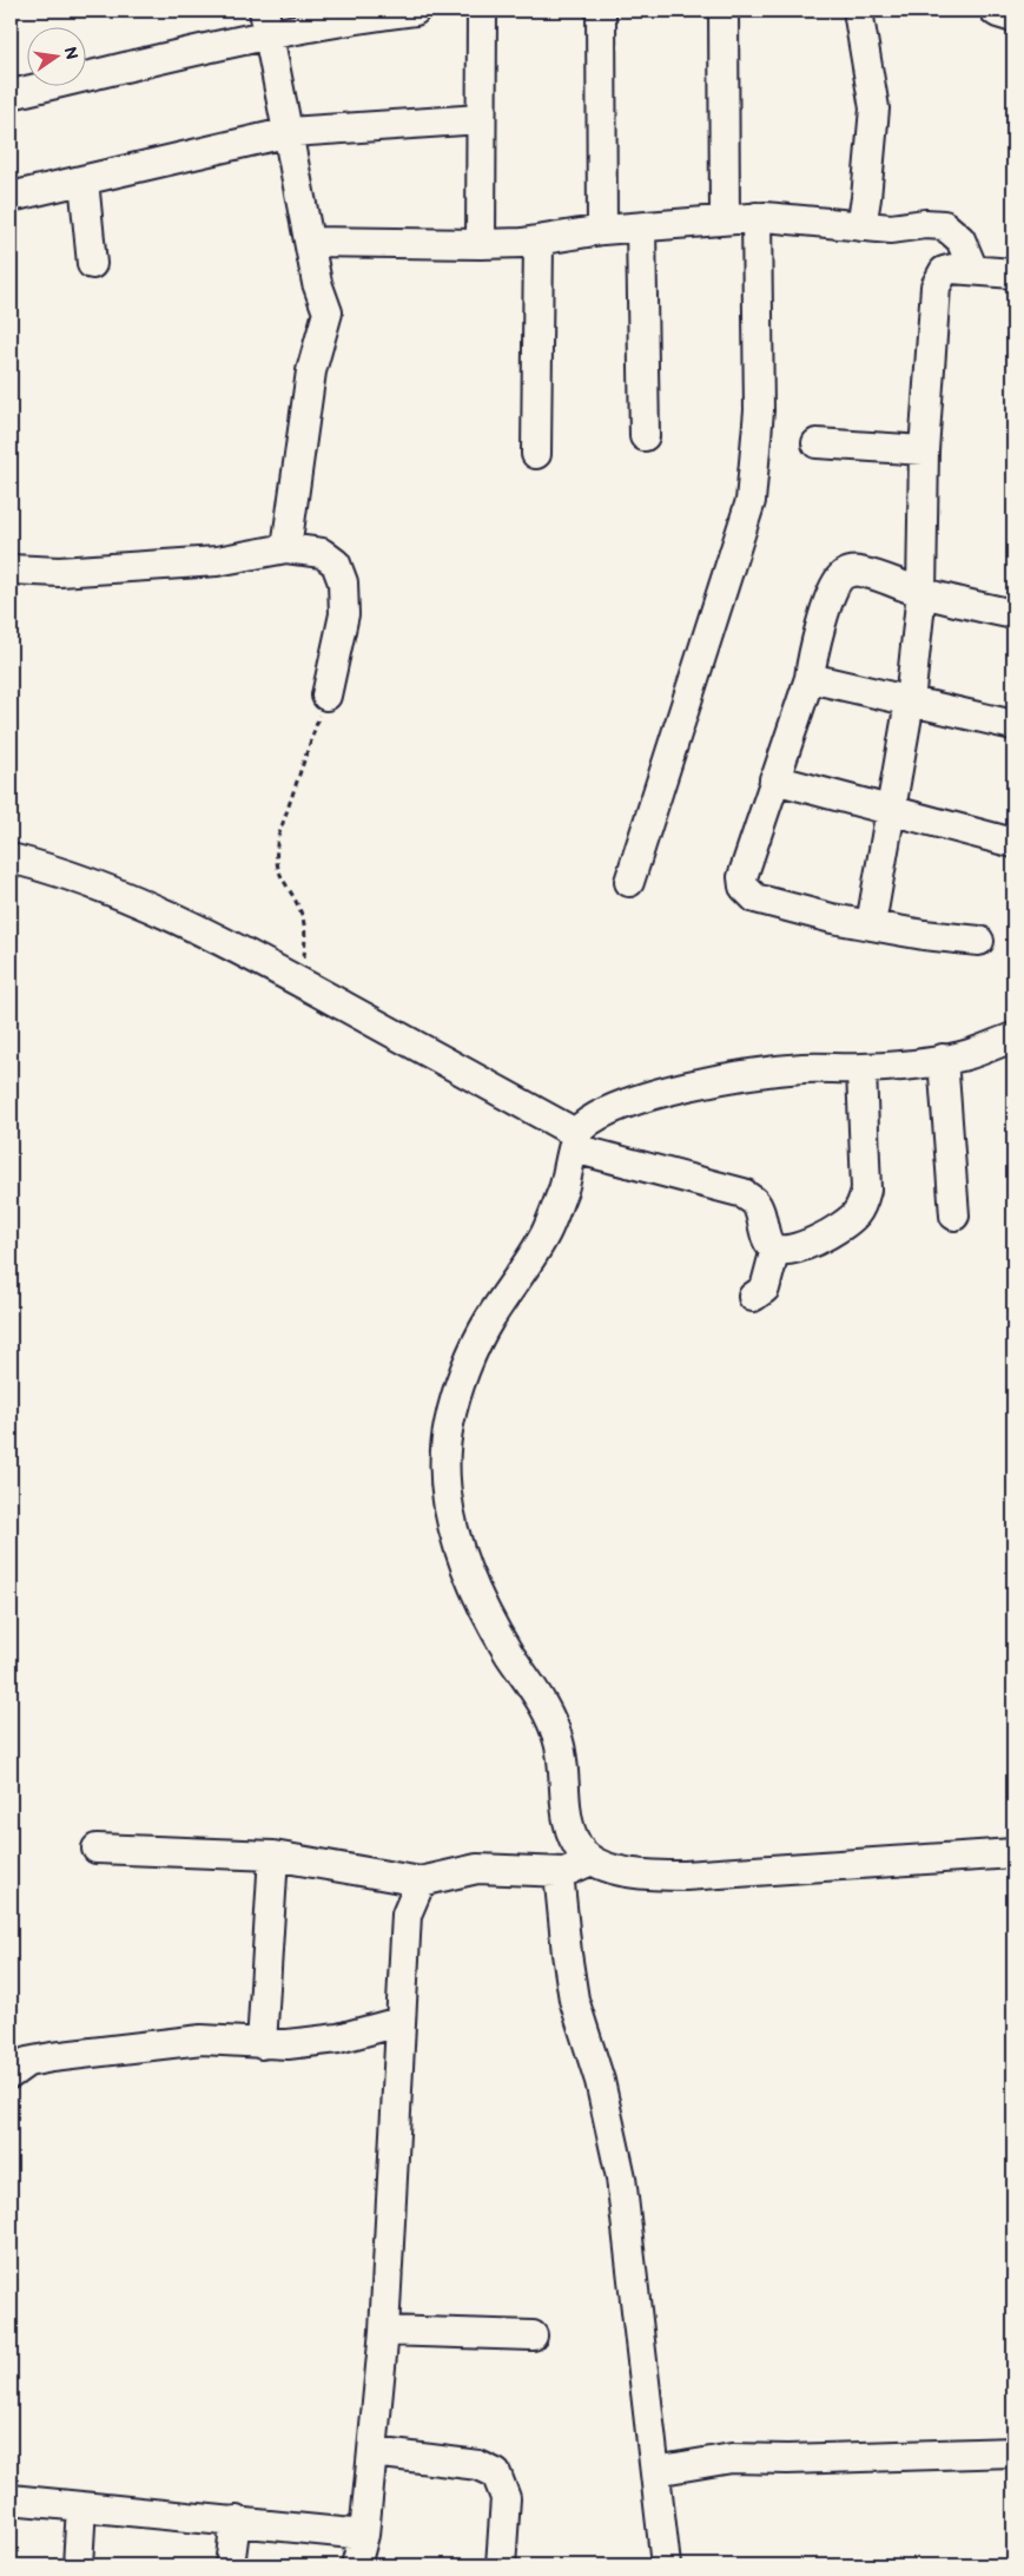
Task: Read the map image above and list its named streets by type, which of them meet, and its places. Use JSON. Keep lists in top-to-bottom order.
{
  "north": "right"
}
